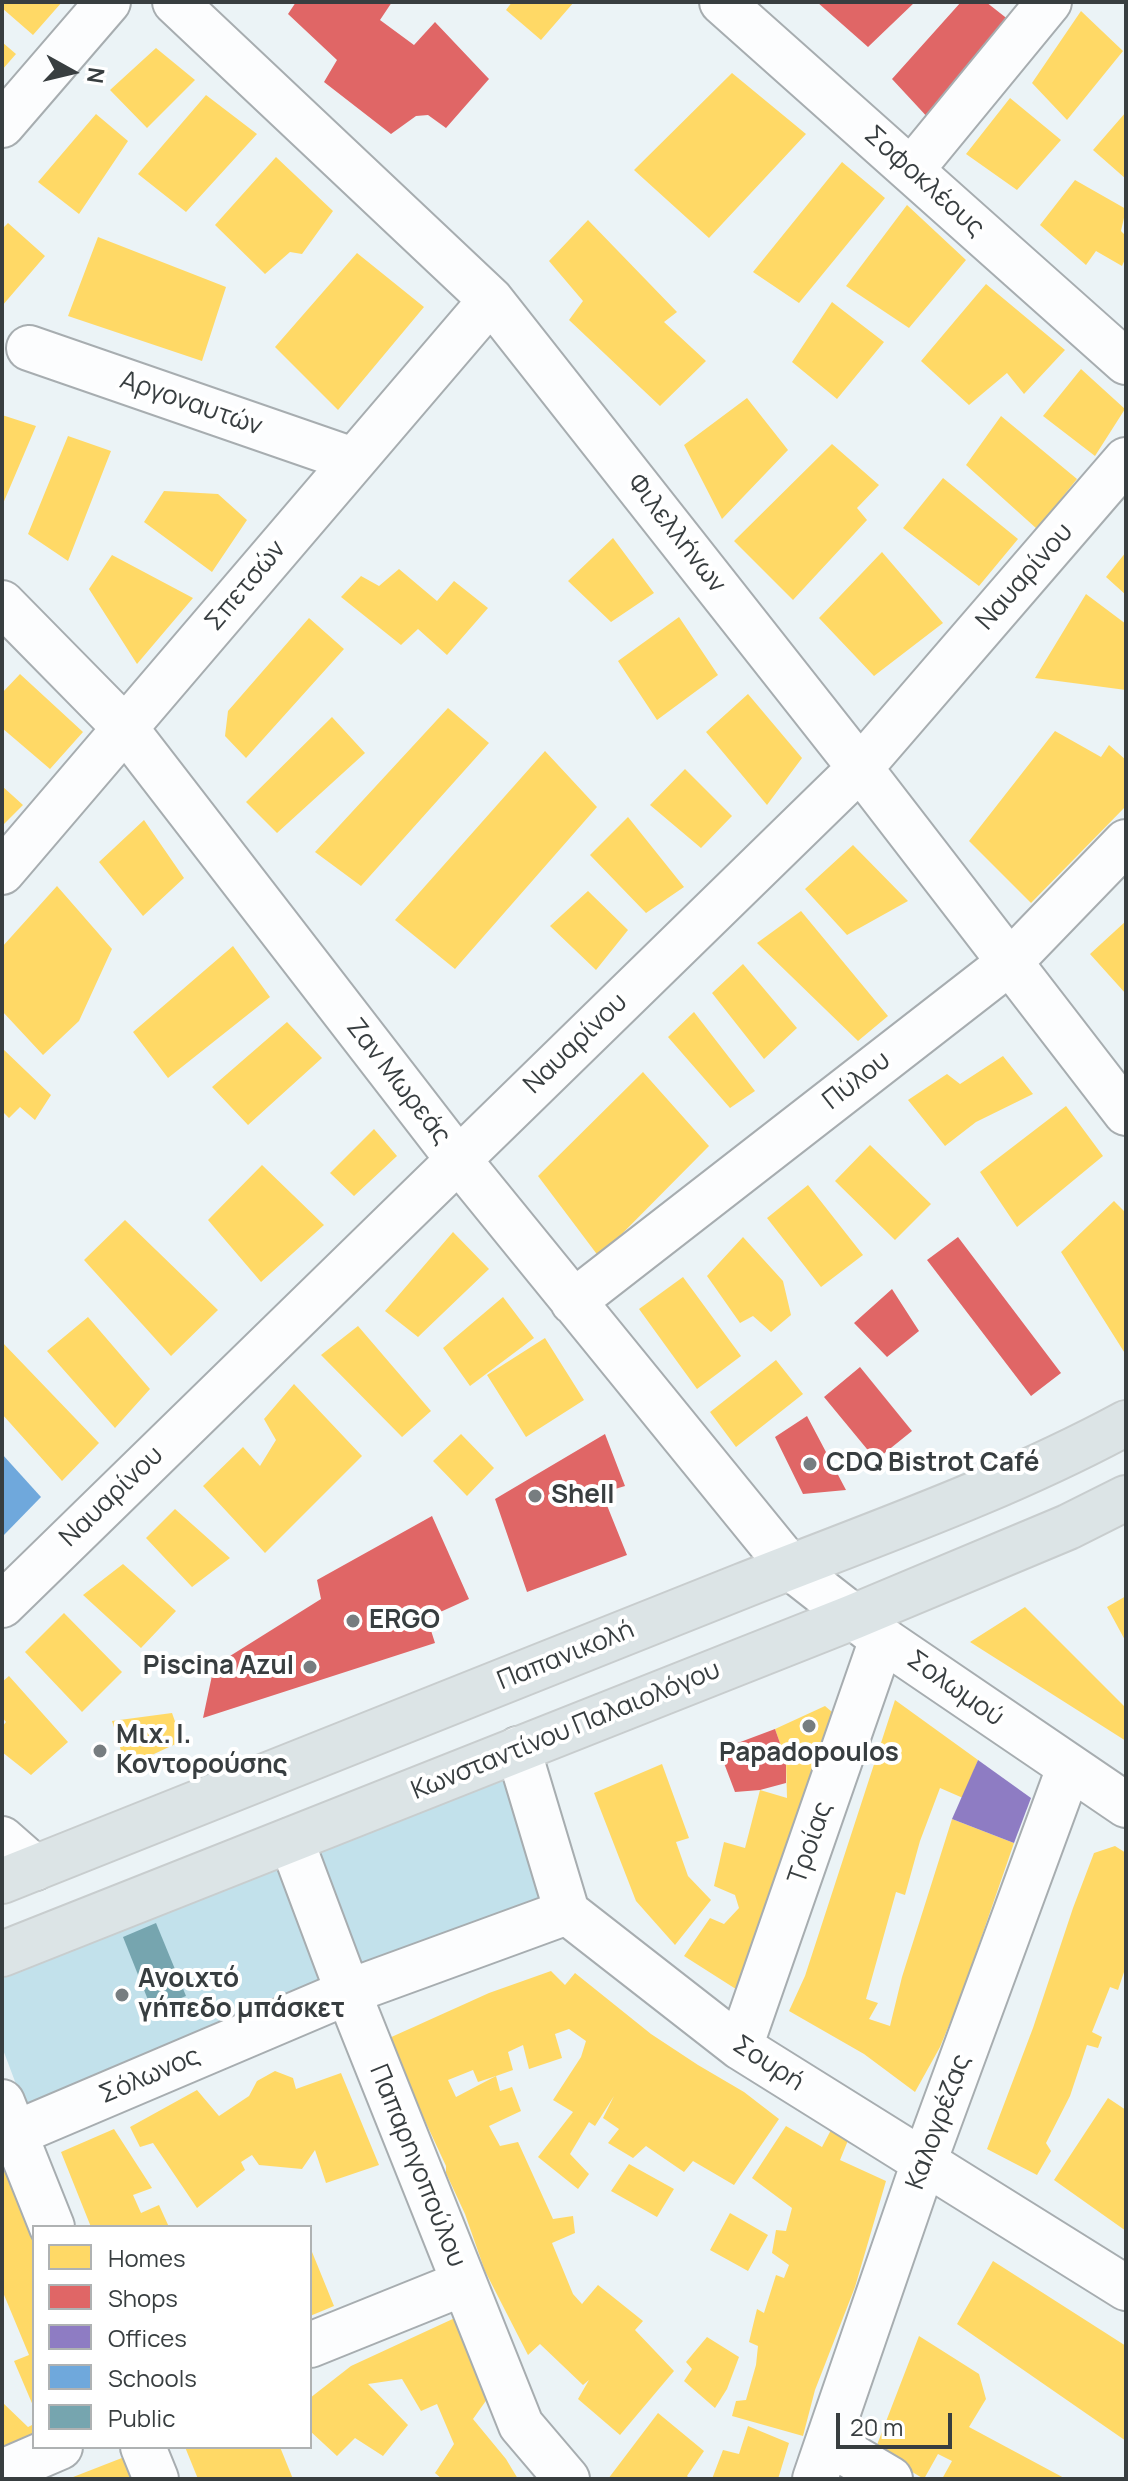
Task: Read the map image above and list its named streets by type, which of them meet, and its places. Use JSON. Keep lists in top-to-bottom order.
{
  "streets": {
    "main road": ["Παπανικολή", "Κωνσταντίνου Παλαιολόγου"],
    "street": [
      "Σοφοκλέους",
      "Αργοναυτών",
      "Φιλελλήνων",
      "Ναυαρίνου",
      "Σπετσών",
      "Πύλου",
      "Ζαν Μωρεάς",
      "Σολωμού",
      "Τροίας",
      "Σουρή",
      "Σόλωνος",
      "Καλογρέζας",
      "Παπαρηγοπούλου"
    ]
  },
  "crossings": [
    ["Αργοναυτών", "Σπετσών"],
    ["Φιλελλήνων", "Ναυαρίνου"],
    ["Φιλελλήνων", "Σπετσών"],
    ["Φιλελλήνων", "Πύλου"],
    ["Ναυαρίνου", "Ζαν Μωρεάς"],
    ["Σπετσών", "Ζαν Μωρεάς"],
    ["Πύλου", "Ζαν Μωρεάς"],
    ["Ζαν Μωρεάς", "Παπανικολή"],
    ["Ζαν Μωρεάς", "Σολωμού"],
    ["Παπανικολή", "Σολωμού"],
    ["Σολωμού", "Κωνσταντίνου Παλαιολόγου"],
    ["Σολωμού", "Τροίας"],
    ["Σολωμού", "Καλογρέζας"],
    ["Κωνσταντίνου Παλαιολόγου", "Τροίας"],
    ["Κωνσταντίνου Παλαιολόγου", "Παπαρηγοπούλου"],
    ["Τροίας", "Σουρή"],
    ["Σουρή", "Σόλωνος"],
    ["Σουρή", "Καλογρέζας"],
    ["Σόλωνος", "Παπαρηγοπούλου"]
  ],
  "places": [
    "CDQ Bistrot Café",
    "Shell",
    "ERGO",
    "Piscina Azul",
    "Papadopoulos",
    "Μιχ. Ι. Κοντορούσης",
    "Ανοιχτό γήπεδο μπάσκετ"
  ],
  "legend": [
    "Homes",
    "Shops",
    "Offices",
    "Schools",
    "Public"
  ],
  "scale_bar": "20 m",
  "north": "right"
}
